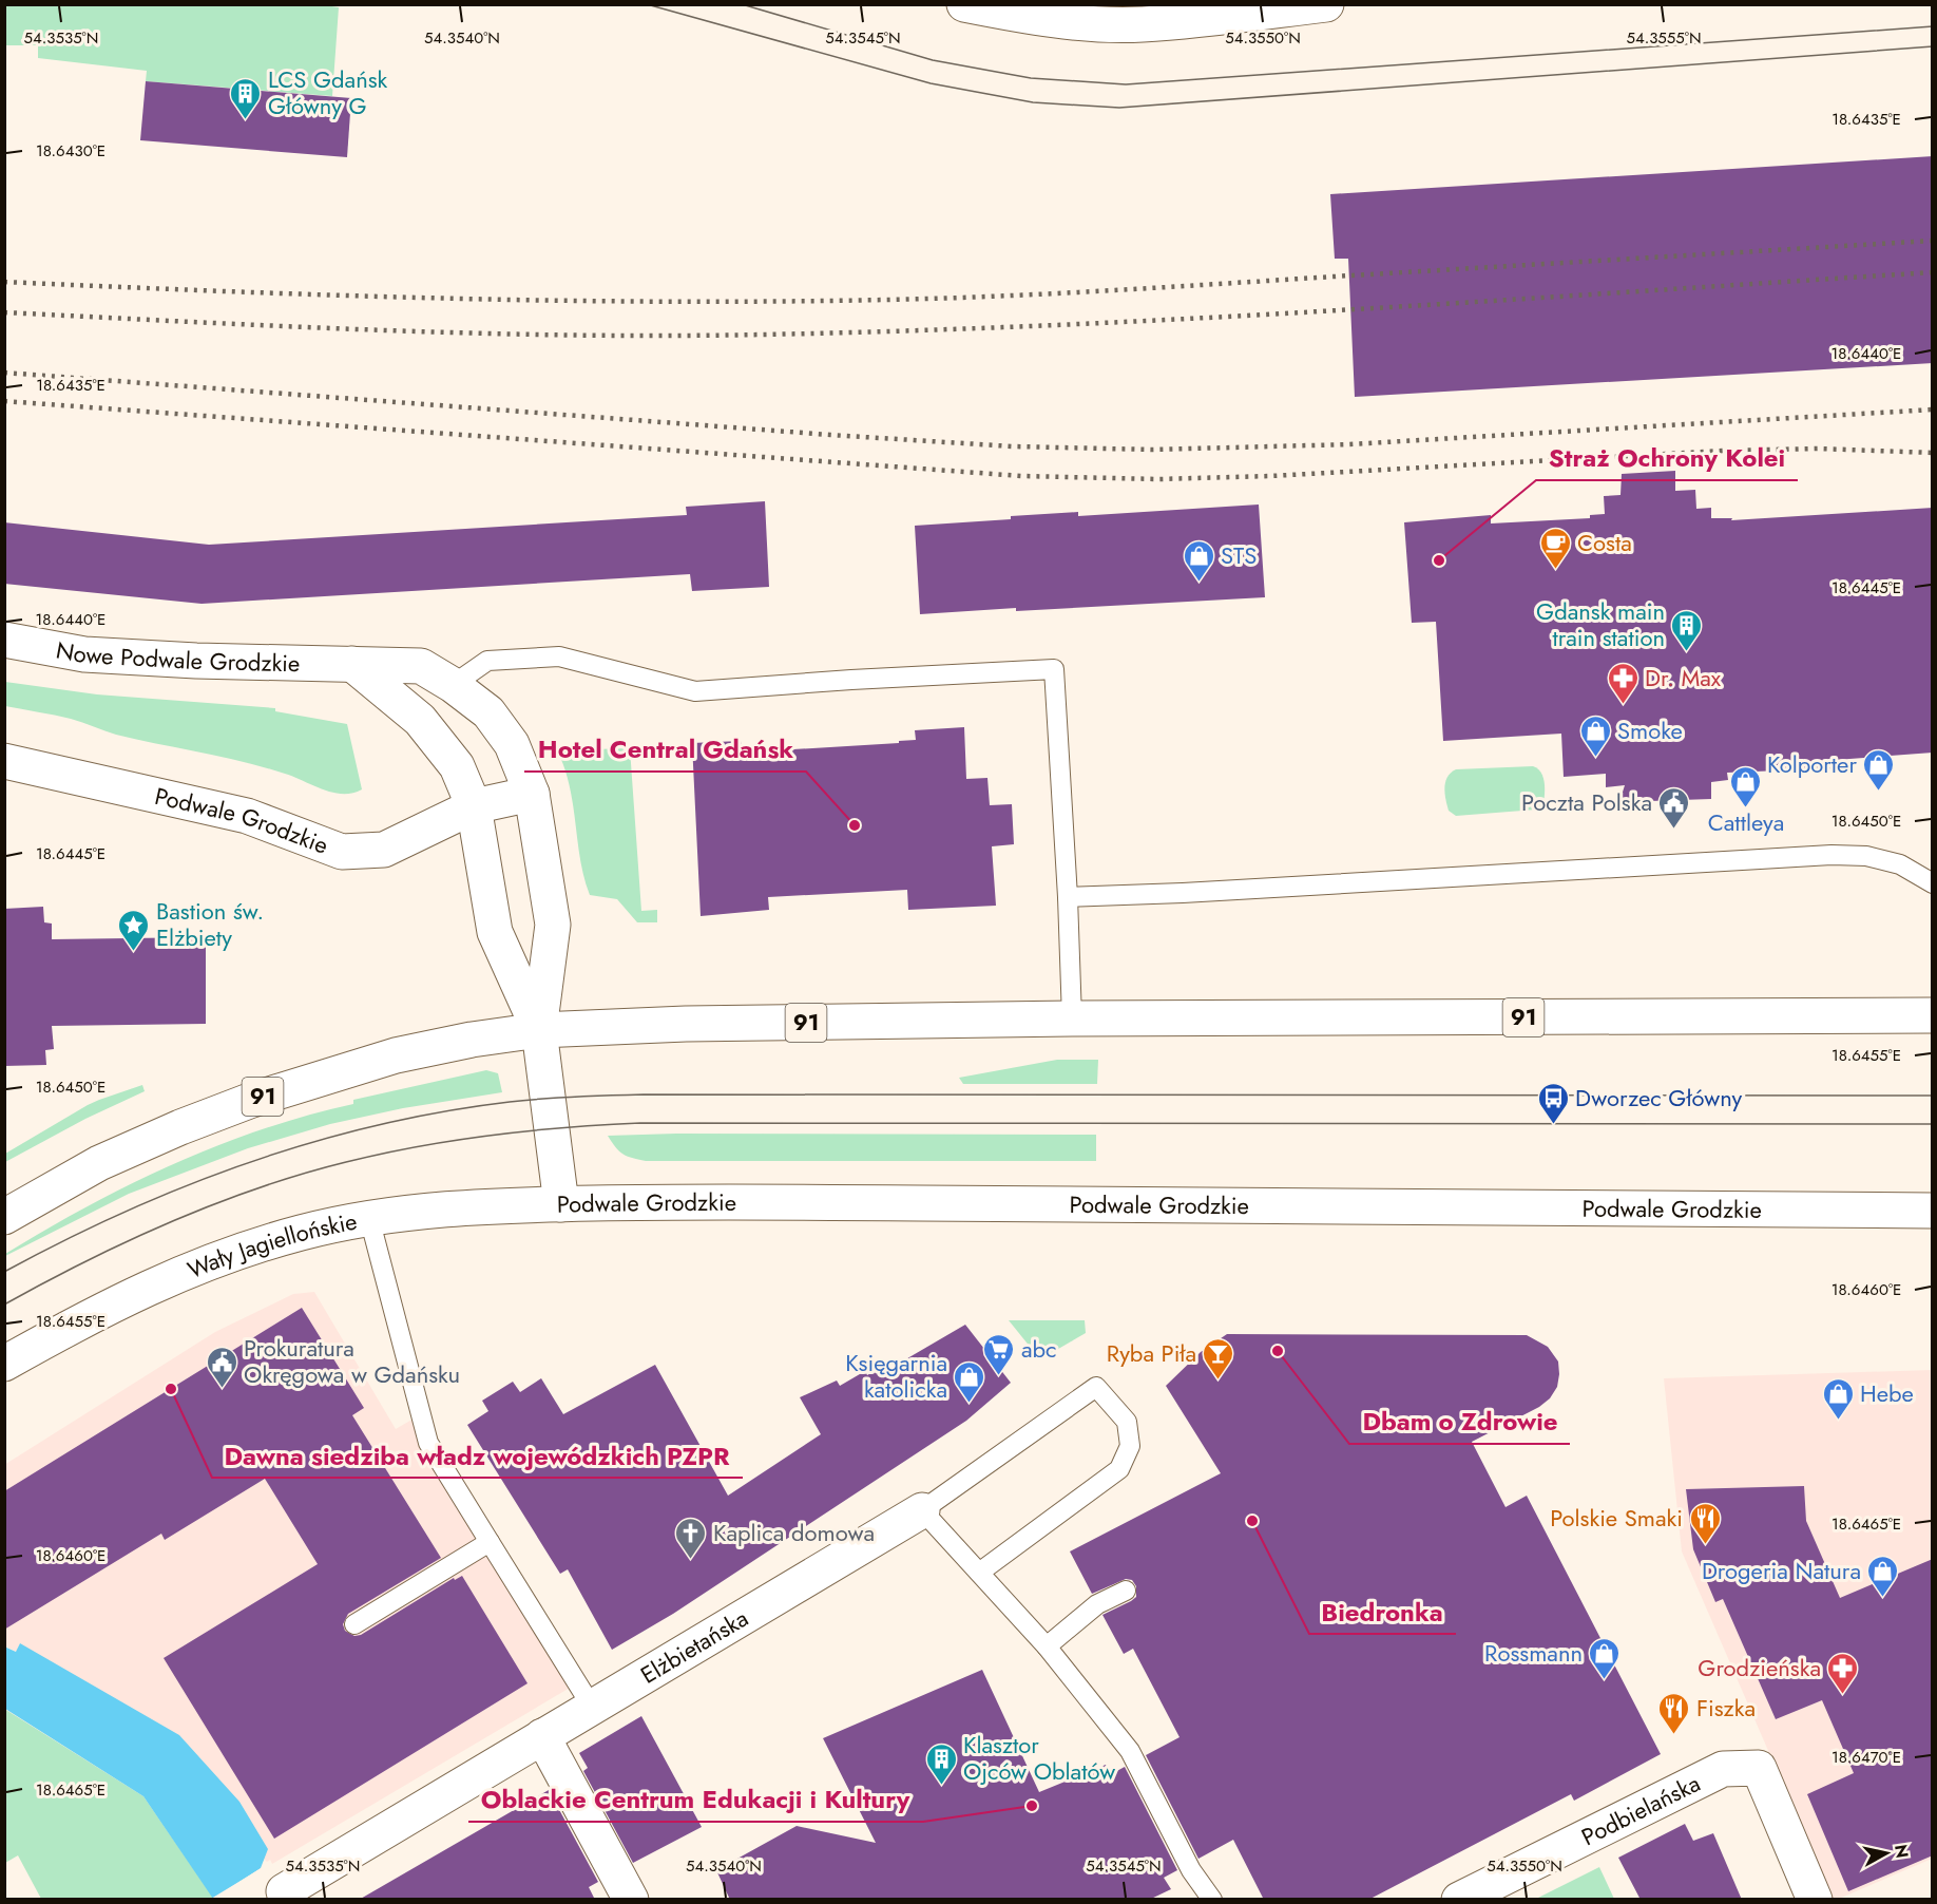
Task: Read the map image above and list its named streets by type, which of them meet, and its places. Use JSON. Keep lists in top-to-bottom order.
{
  "streets": {
    "main road": [
      "Nowe Podwale Grodzkie",
      "Podwale Grodzkie",
      "91",
      "Wały Jagiellońskie",
      "Elżbietańska",
      "Podbielańska"
    ]
  },
  "crossings": [
    ["Nowe Podwale Grodzkie", "Podwale Grodzkie"],
    ["Podwale Grodzkie", "91"],
    ["Podwale Grodzkie", "Wały Jagiellońskie"]
  ],
  "places": {
    "building": ["LCS Gdańsk Główny G", "Gdansk main train station", "Klasztor Ojców Oblatów"],
    "other": [
      "Straż Ochrony Kolei",
      "Hotel Central Gdańsk",
      "Dbam o Zdrowie",
      "Dawna siedziba władz wojewódzkich PZPR",
      "Biedronka",
      "Oblackie Centrum Edukacji i Kultury"
    ],
    "cafe": ["Costa"],
    "shop": [
      "STS",
      "Smoke",
      "Kolporter",
      "Cattleya",
      "Księgarnia katolicka",
      "Hebe",
      "Drogeria Natura",
      "Rossmann"
    ],
    "pharmacy": ["Dr. Max", "Grodzieńska"],
    "public building": ["Poczta Polska", "Prokuratura Okręgowa w Gdańsku"],
    "place": ["Bastion św. Elżbiety"],
    "bus stop": ["Dworzec Główny"],
    "supermarket": ["abc"],
    "bar": ["Ryba Piła"],
    "restaurant": ["Polskie Smaki", "Fiszka"],
    "church": ["Kaplica domowa"]
  },
  "north": "right",
  "coordinates": [
    "54.3535°N",
    "54.3540°N",
    "54.3545°N",
    "54.3550°N",
    "54.3555°N",
    "18.6435°E",
    "18.6430°E",
    "18.6440°E",
    "18.6445°E",
    "18.6450°E",
    "18.6455°E",
    "18.6460°E",
    "18.6465°E",
    "18.6470°E"
  ]
}
